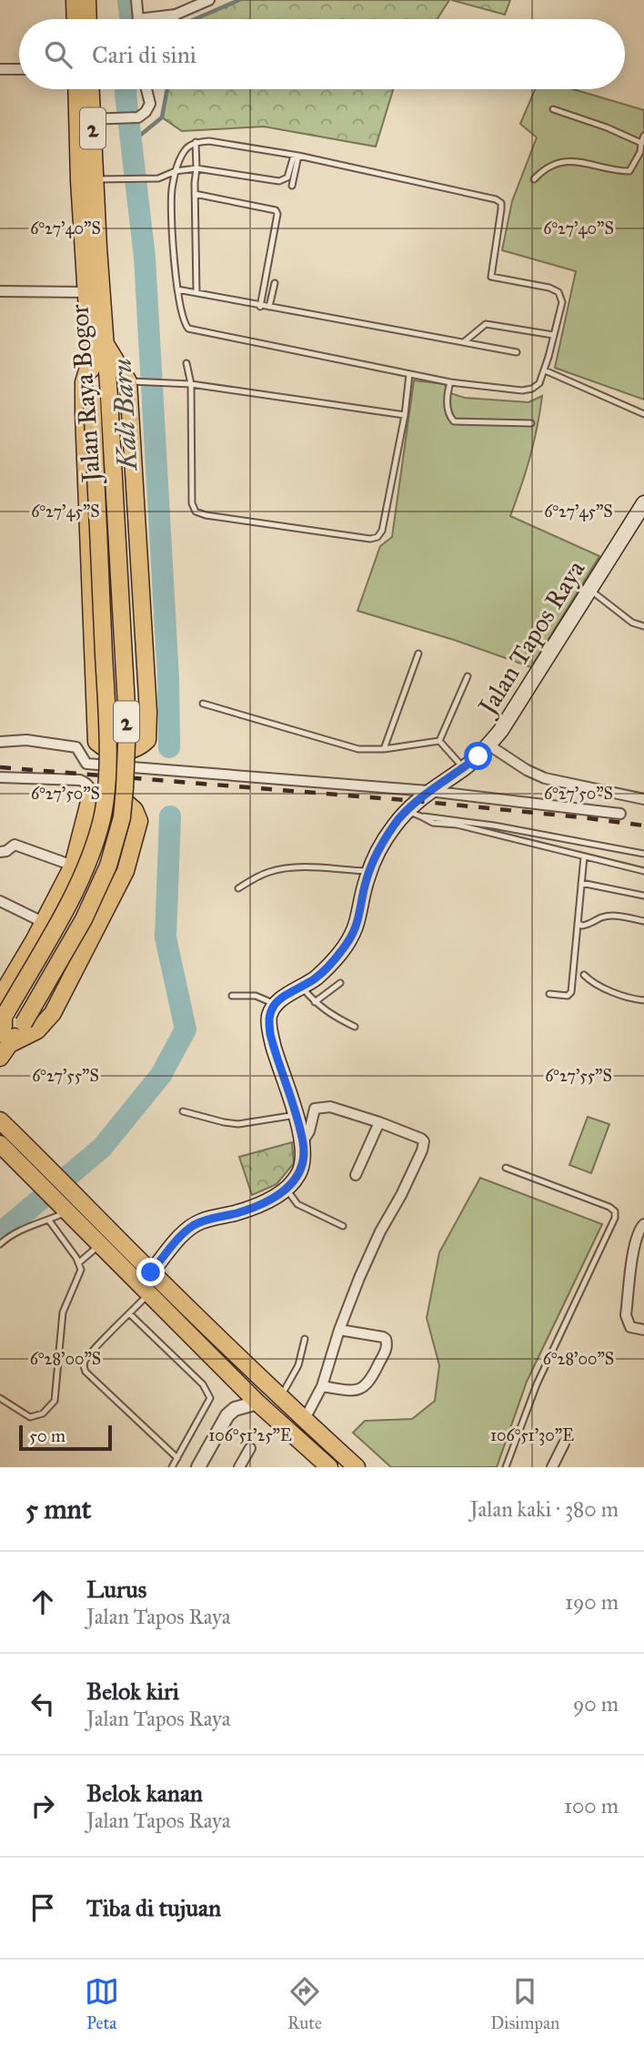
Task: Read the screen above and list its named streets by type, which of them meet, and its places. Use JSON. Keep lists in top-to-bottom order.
{
  "streets": {
    "main road": ["2", "Jalan Raya Bogor", "Jalan Tapos Raya"]
  },
  "water": ["Kali Baru"],
  "scale_bar": "50 m",
  "page": {
    "search": "Cari di sini",
    "scale": "50 m",
    "heading": ["5 mnt", "Jalan kaki · 380 m"],
    "list": [
      ["Lurus", "Jalan Tapos Raya", "190 m"],
      ["Belok kiri", "Jalan Tapos Raya", "90 m"],
      ["Belok kanan", "Jalan Tapos Raya", "100 m"],
      "Tiba di tujuan"
    ],
    "nav": ["Peta", "Rute", "Disimpan"]
  },
  "coordinates": [
    "6°27'40\"S",
    "6°27'45\"S",
    "6°27'50\"S",
    "6°27'55\"S",
    "6°28'00\"S",
    "106°51'25\"E",
    "106°51'30\"E"
  ]
}
